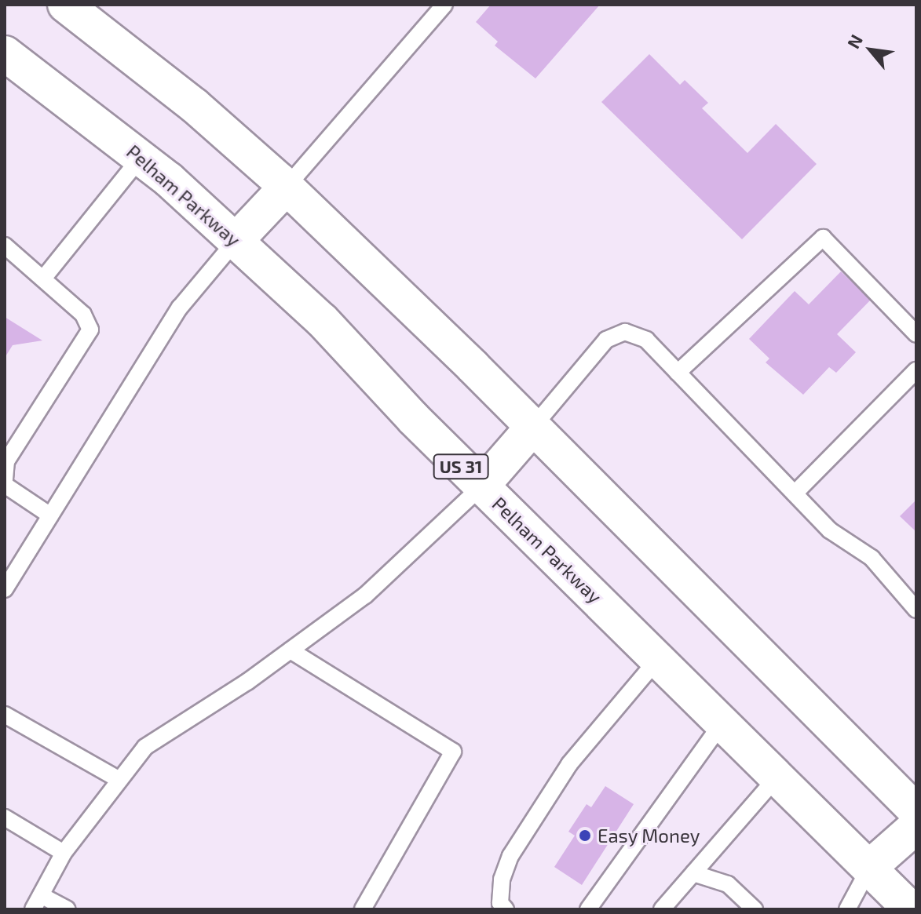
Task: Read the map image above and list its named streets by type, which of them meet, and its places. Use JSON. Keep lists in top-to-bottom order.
{
  "streets": {
    "main road": ["Pelham Parkway", "US 31"]
  },
  "places": ["Easy Money"],
  "north": "top left"
}
